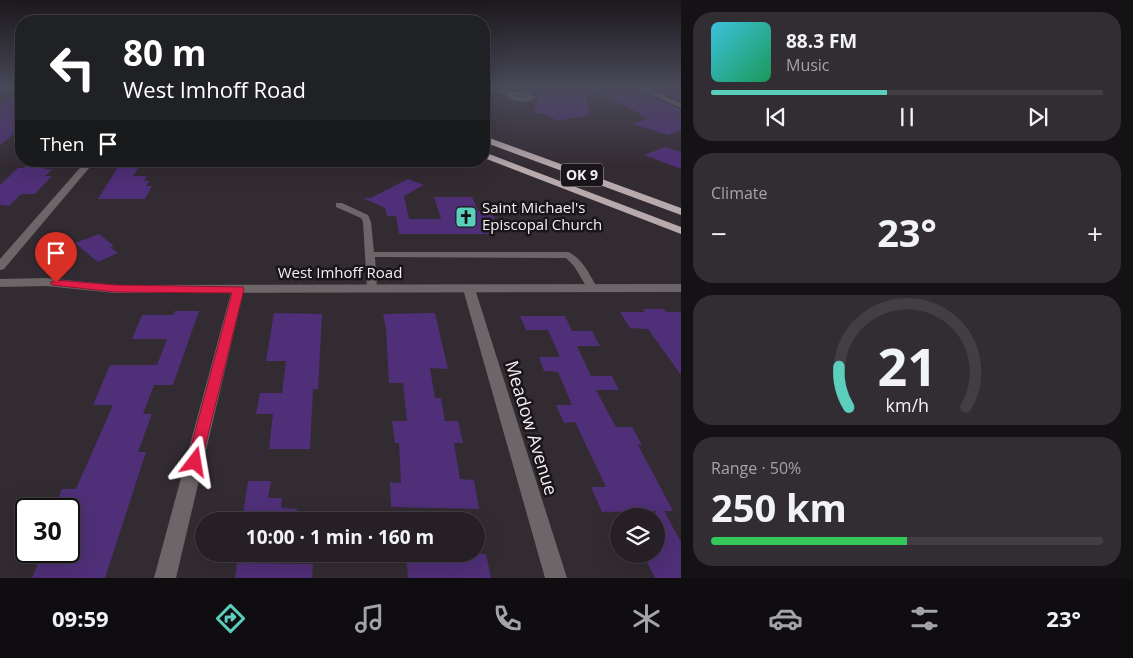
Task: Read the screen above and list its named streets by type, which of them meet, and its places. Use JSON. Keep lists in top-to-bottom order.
{
  "streets": {
    "highway": ["OK 9"],
    "street": ["West Imhoff Road", "Meadow Avenue"]
  },
  "crossings": [
    ["West Imhoff Road", "Meadow Avenue"]
  ],
  "places": {
    "church": ["Saint Michael's Episcopal Church"]
  },
  "page": {
    "turn": ["80 m", "West Imhoff Road"],
    "song": ["88.3 FM", "Music"],
    "then": "Then",
    "tile": [
      "Climate",
      ["Range · 50%", "250 km"]
    ],
    "heat": ["−", "23°", "+"],
    "limit": "30",
    "trip": "10:00 · 1 min · 160 m",
    "tabs": ["09:59", "23°"],
    "gauge": ["21", "km/h"]
  }
}
